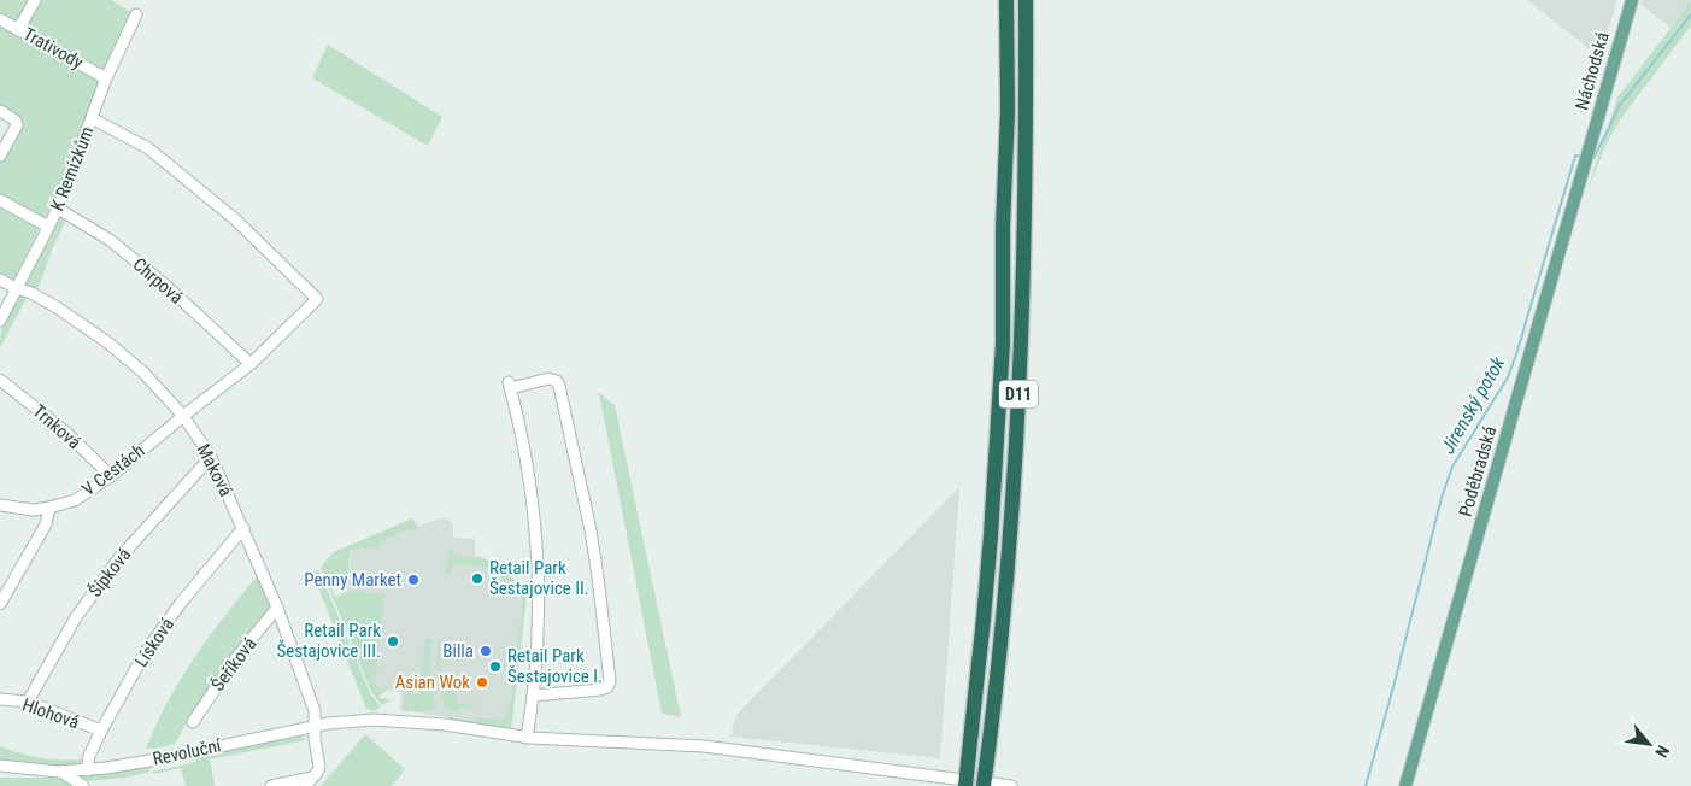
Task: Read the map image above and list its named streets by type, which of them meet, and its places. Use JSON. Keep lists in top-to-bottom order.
{
  "streets": {
    "highway": ["D11"],
    "main road": ["Náchodská", "Poděbradská"],
    "street": [
      "Trativody",
      "K Remízkům",
      "Chrpová",
      "Trnková",
      "V Cestách",
      "Maková",
      "Šípková",
      "Lísková",
      "Šeříková",
      "Hlohová",
      "Revoluční"
    ]
  },
  "crossings": [
    ["Trativody", "K Remízkům"],
    ["Náchodská", "Poděbradská"],
    ["K Remízkům", "Chrpová"],
    ["K Remízkům", "V Cestách"],
    ["K Remízkům", "Maková"],
    ["Chrpová", "V Cestách"],
    ["D11", "Revoluční"],
    ["Trnková", "V Cestách"],
    ["V Cestách", "Maková"],
    ["Maková", "Šípková"],
    ["Maková", "Lísková"],
    ["Maková", "Šeříková"],
    ["Maková", "Revoluční"],
    ["Šípková", "Hlohová"],
    ["Lísková", "Hlohová"],
    ["Lísková", "Revoluční"]
  ],
  "water": ["Jirenský potok"],
  "places": [
    "Retail Park Šestajovice II.",
    "Penny Market",
    "Retail Park Šestajovice III.",
    "Billa",
    "Retail Park Šestajovice I.",
    "Asian Wok"
  ],
  "north": "bottom right"
}
